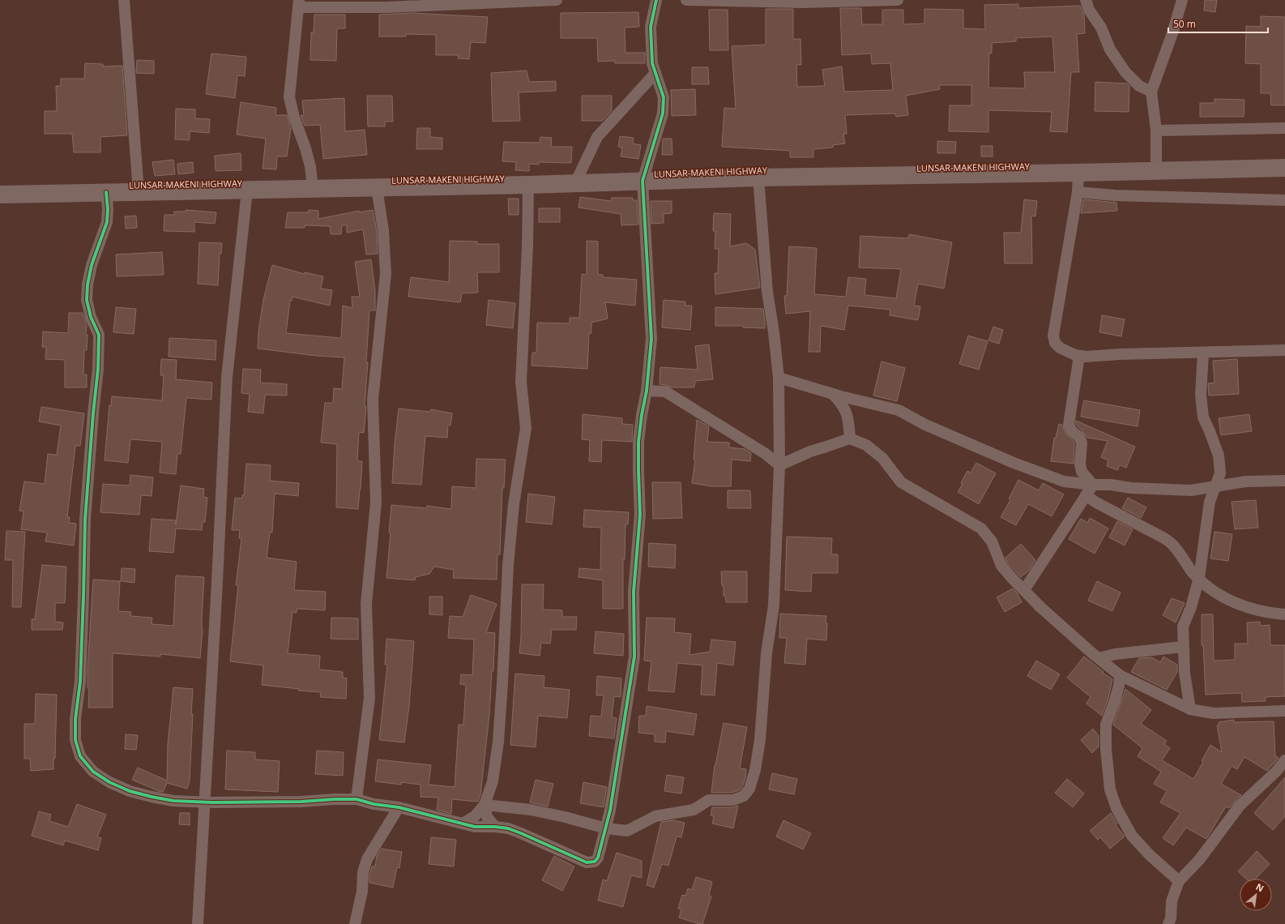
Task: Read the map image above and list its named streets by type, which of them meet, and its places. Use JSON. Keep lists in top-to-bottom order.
{
  "streets": {
    "main road": ["LUNSAR-MAKENI HIGHWAY"]
  },
  "scale_bar": "50 m",
  "north": "top right"
}
